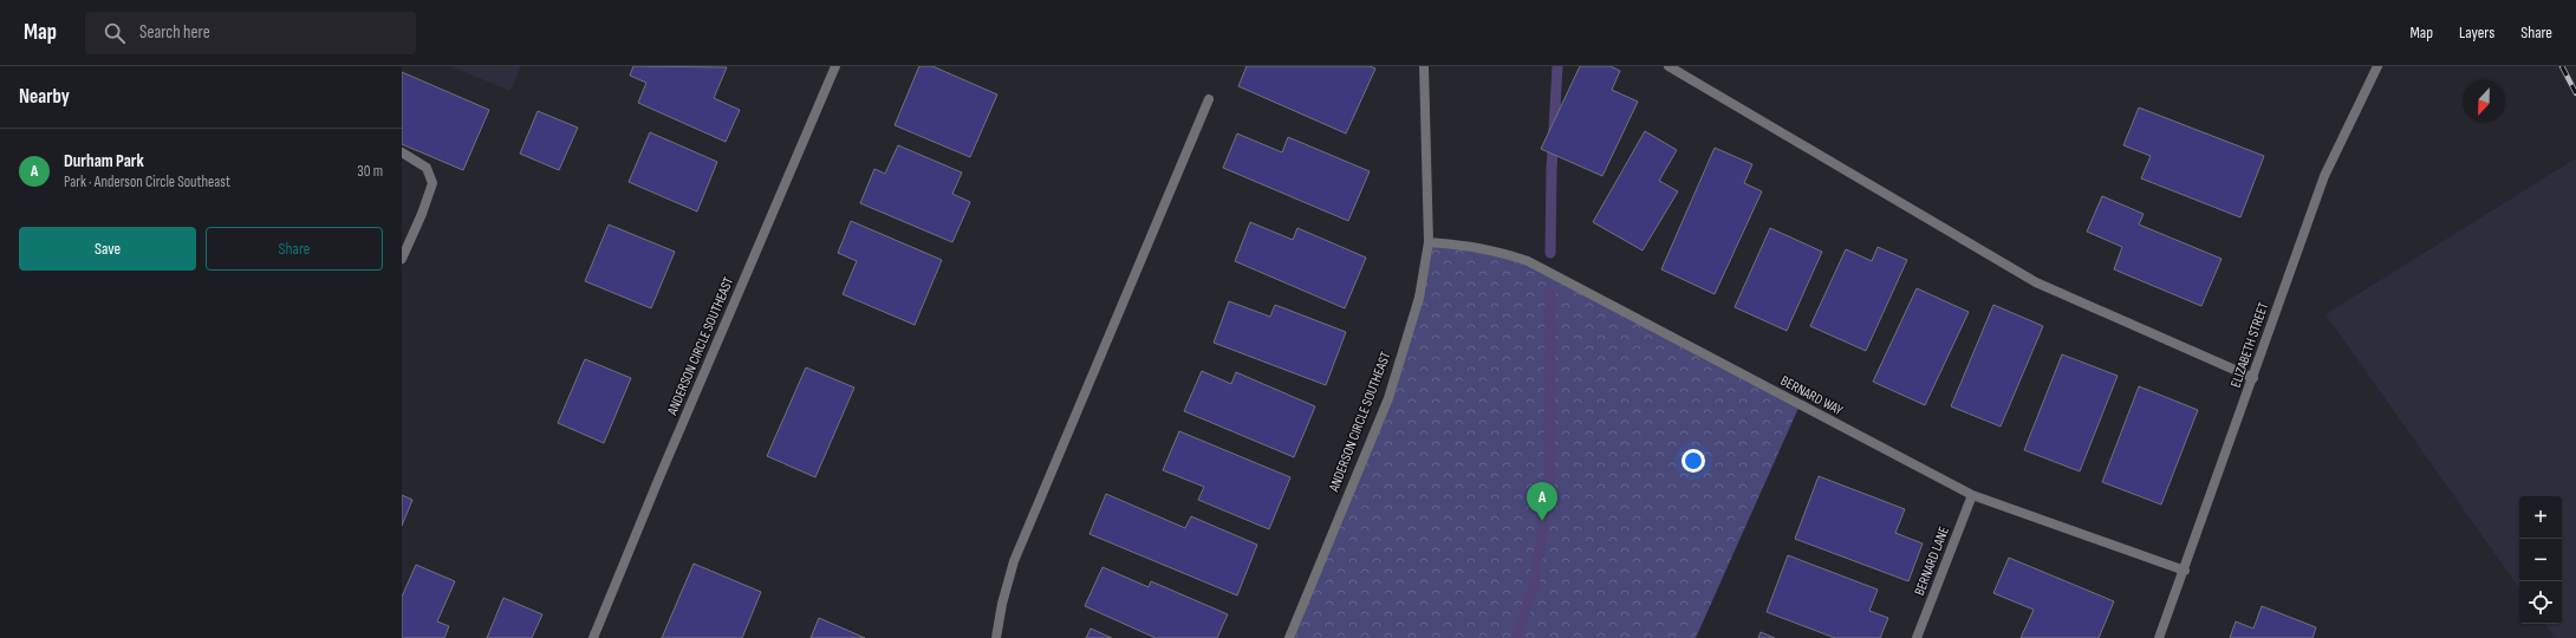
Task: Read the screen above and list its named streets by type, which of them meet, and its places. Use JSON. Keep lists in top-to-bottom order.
{
  "streets": {
    "street": [
      "ELIZABETH STREET",
      "ANDERSON CIRCLE SOUTHEAST",
      "BERNARD WAY",
      "BERNARD LANE"
    ]
  },
  "crossings": [
    ["ELIZABETH STREET", "BERNARD WAY"],
    ["ANDERSON CIRCLE SOUTHEAST", "BERNARD WAY"],
    ["BERNARD WAY", "BERNARD LANE"]
  ],
  "north": "bottom",
  "page": {
    "header": "Map",
    "search": "Search here",
    "nav": ["Map", "Layers", "Share"],
    "heading": "Nearby",
    "list": [
      {
        "mark": "A",
        "name": "Durham Park",
        "note": "Park · Anderson Circle Southeast",
        "value": "30 m"
      }
    ],
    "buttons": ["Save", "Share"],
    "pins": "A",
    "map_buttons": ["+", "−"]
  }
}
